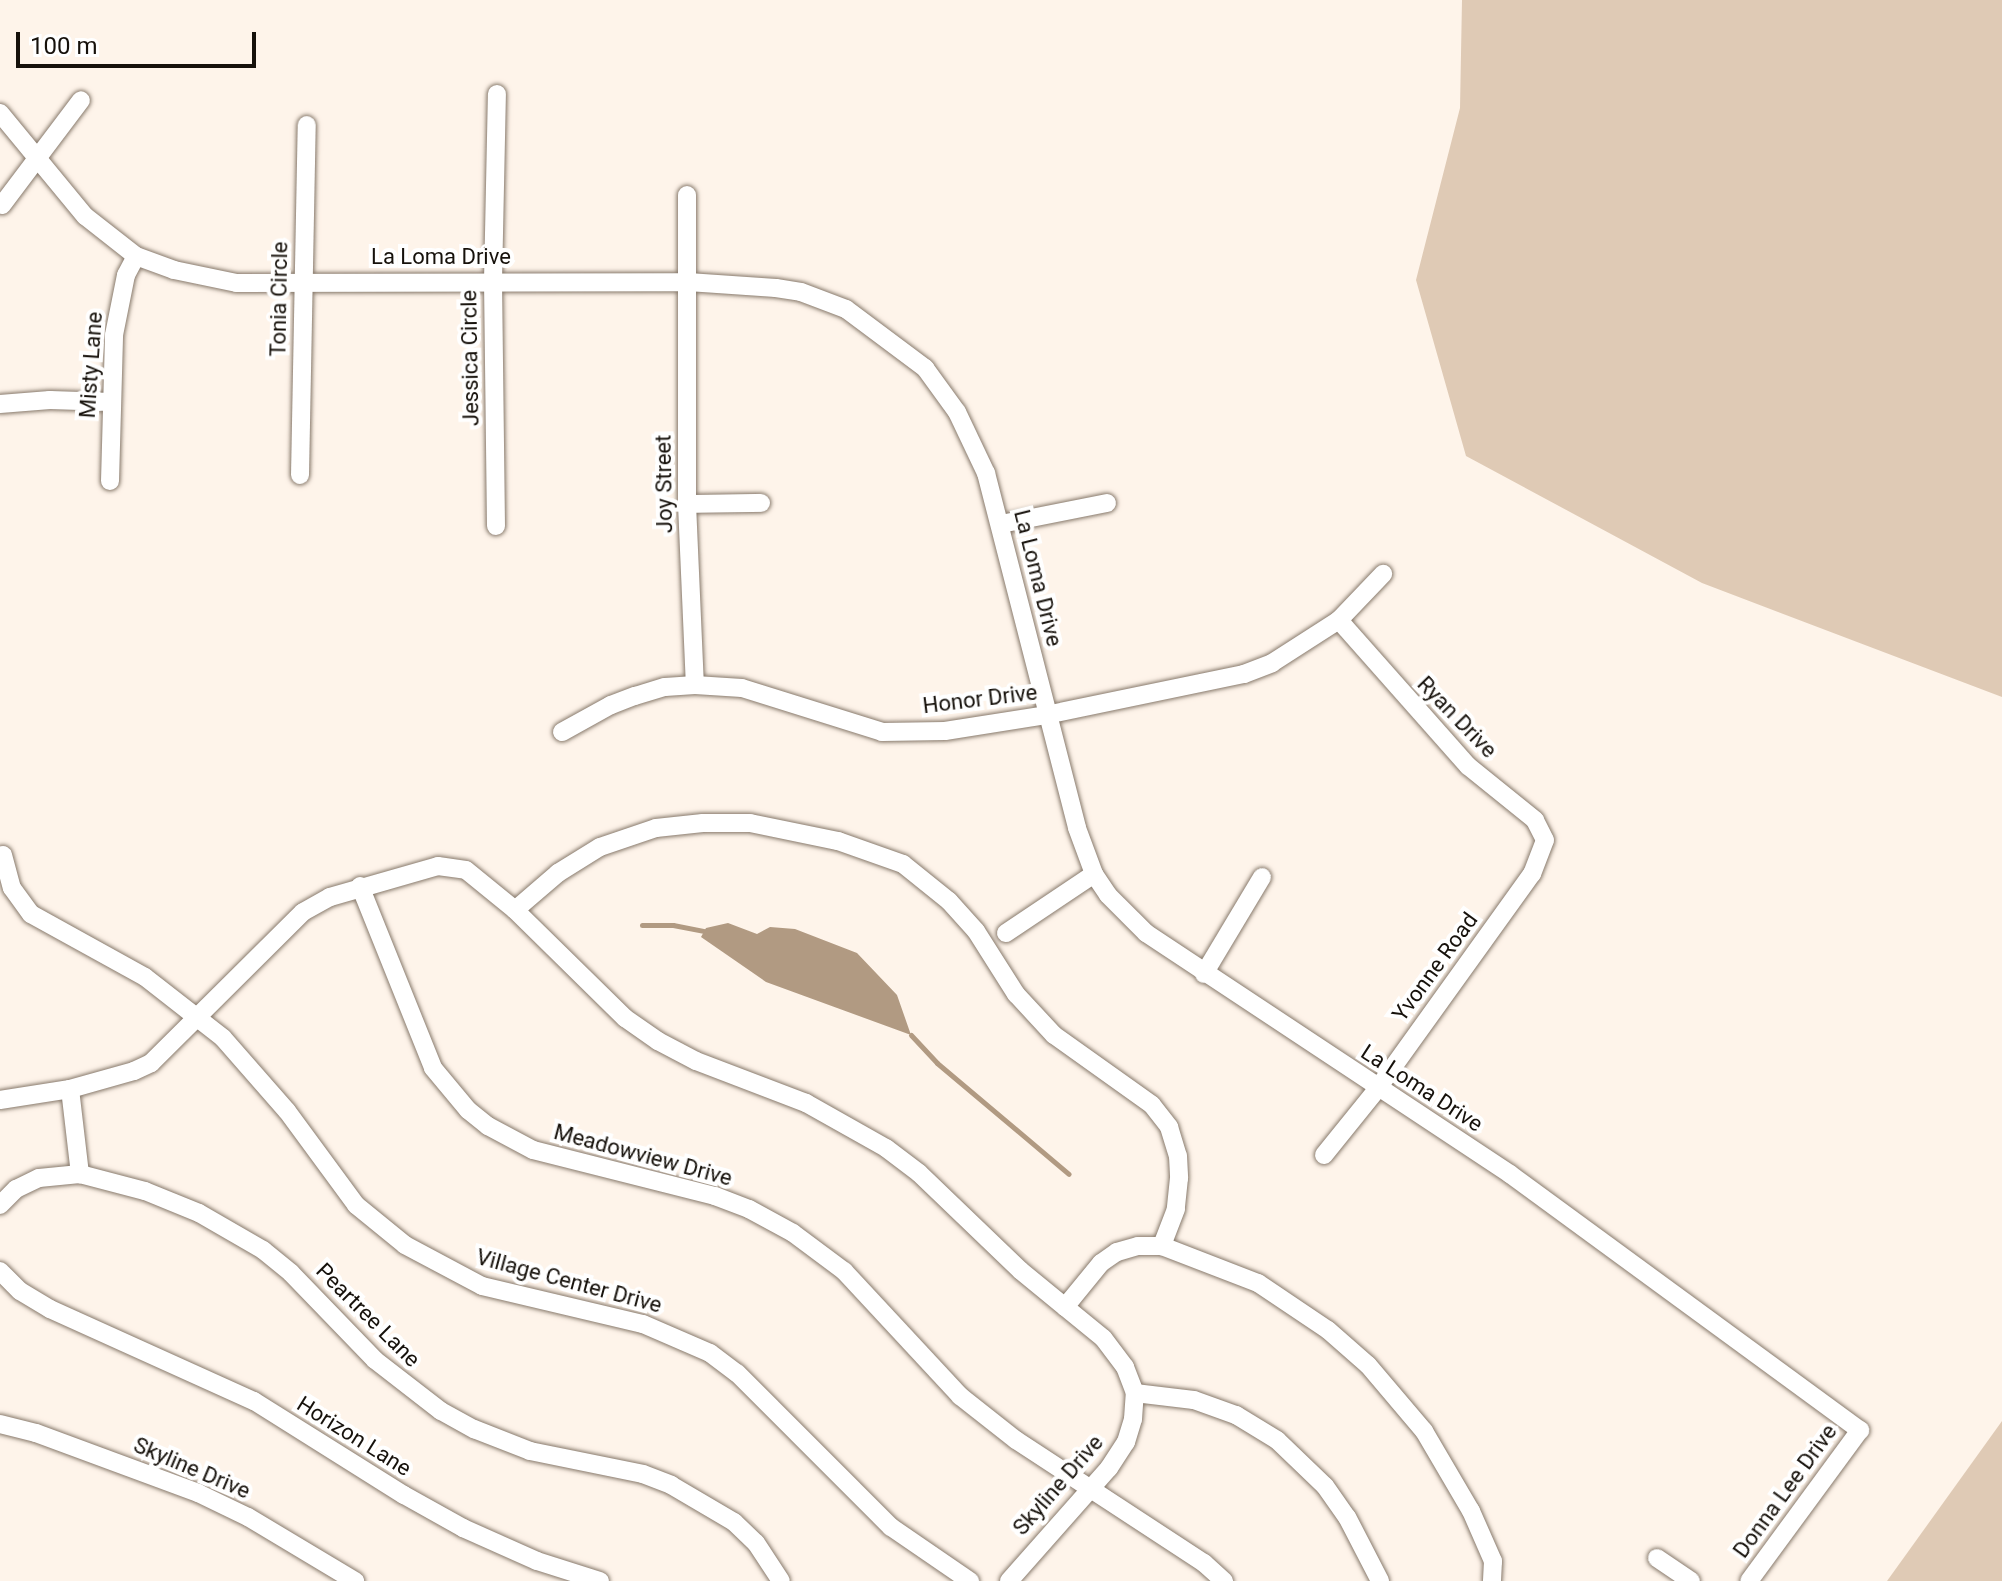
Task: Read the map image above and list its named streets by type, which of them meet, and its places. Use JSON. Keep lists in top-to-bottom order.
{
  "streets": {
    "street": [
      "La Loma Drive",
      "Tonia Circle",
      "Jessica Circle",
      "Misty Lane",
      "Joy Street",
      "Honor Drive",
      "Ryan Drive",
      "Yvonne Road",
      "Meadowview Drive",
      "Village Center Drive",
      "Peartree Lane",
      "Horizon Lane",
      "Skyline Drive",
      "Donna Lee Drive"
    ]
  },
  "crossings": [
    ["La Loma Drive", "Tonia Circle"],
    ["La Loma Drive", "Jessica Circle"],
    ["La Loma Drive", "Misty Lane"],
    ["La Loma Drive", "Joy Street"],
    ["La Loma Drive", "Honor Drive"],
    ["La Loma Drive", "Yvonne Road"],
    ["La Loma Drive", "Donna Lee Drive"],
    ["Joy Street", "Honor Drive"],
    ["Honor Drive", "Ryan Drive"],
    ["Ryan Drive", "Yvonne Road"],
    ["Meadowview Drive", "Skyline Drive"]
  ],
  "scale_bar": "100 m"
}
